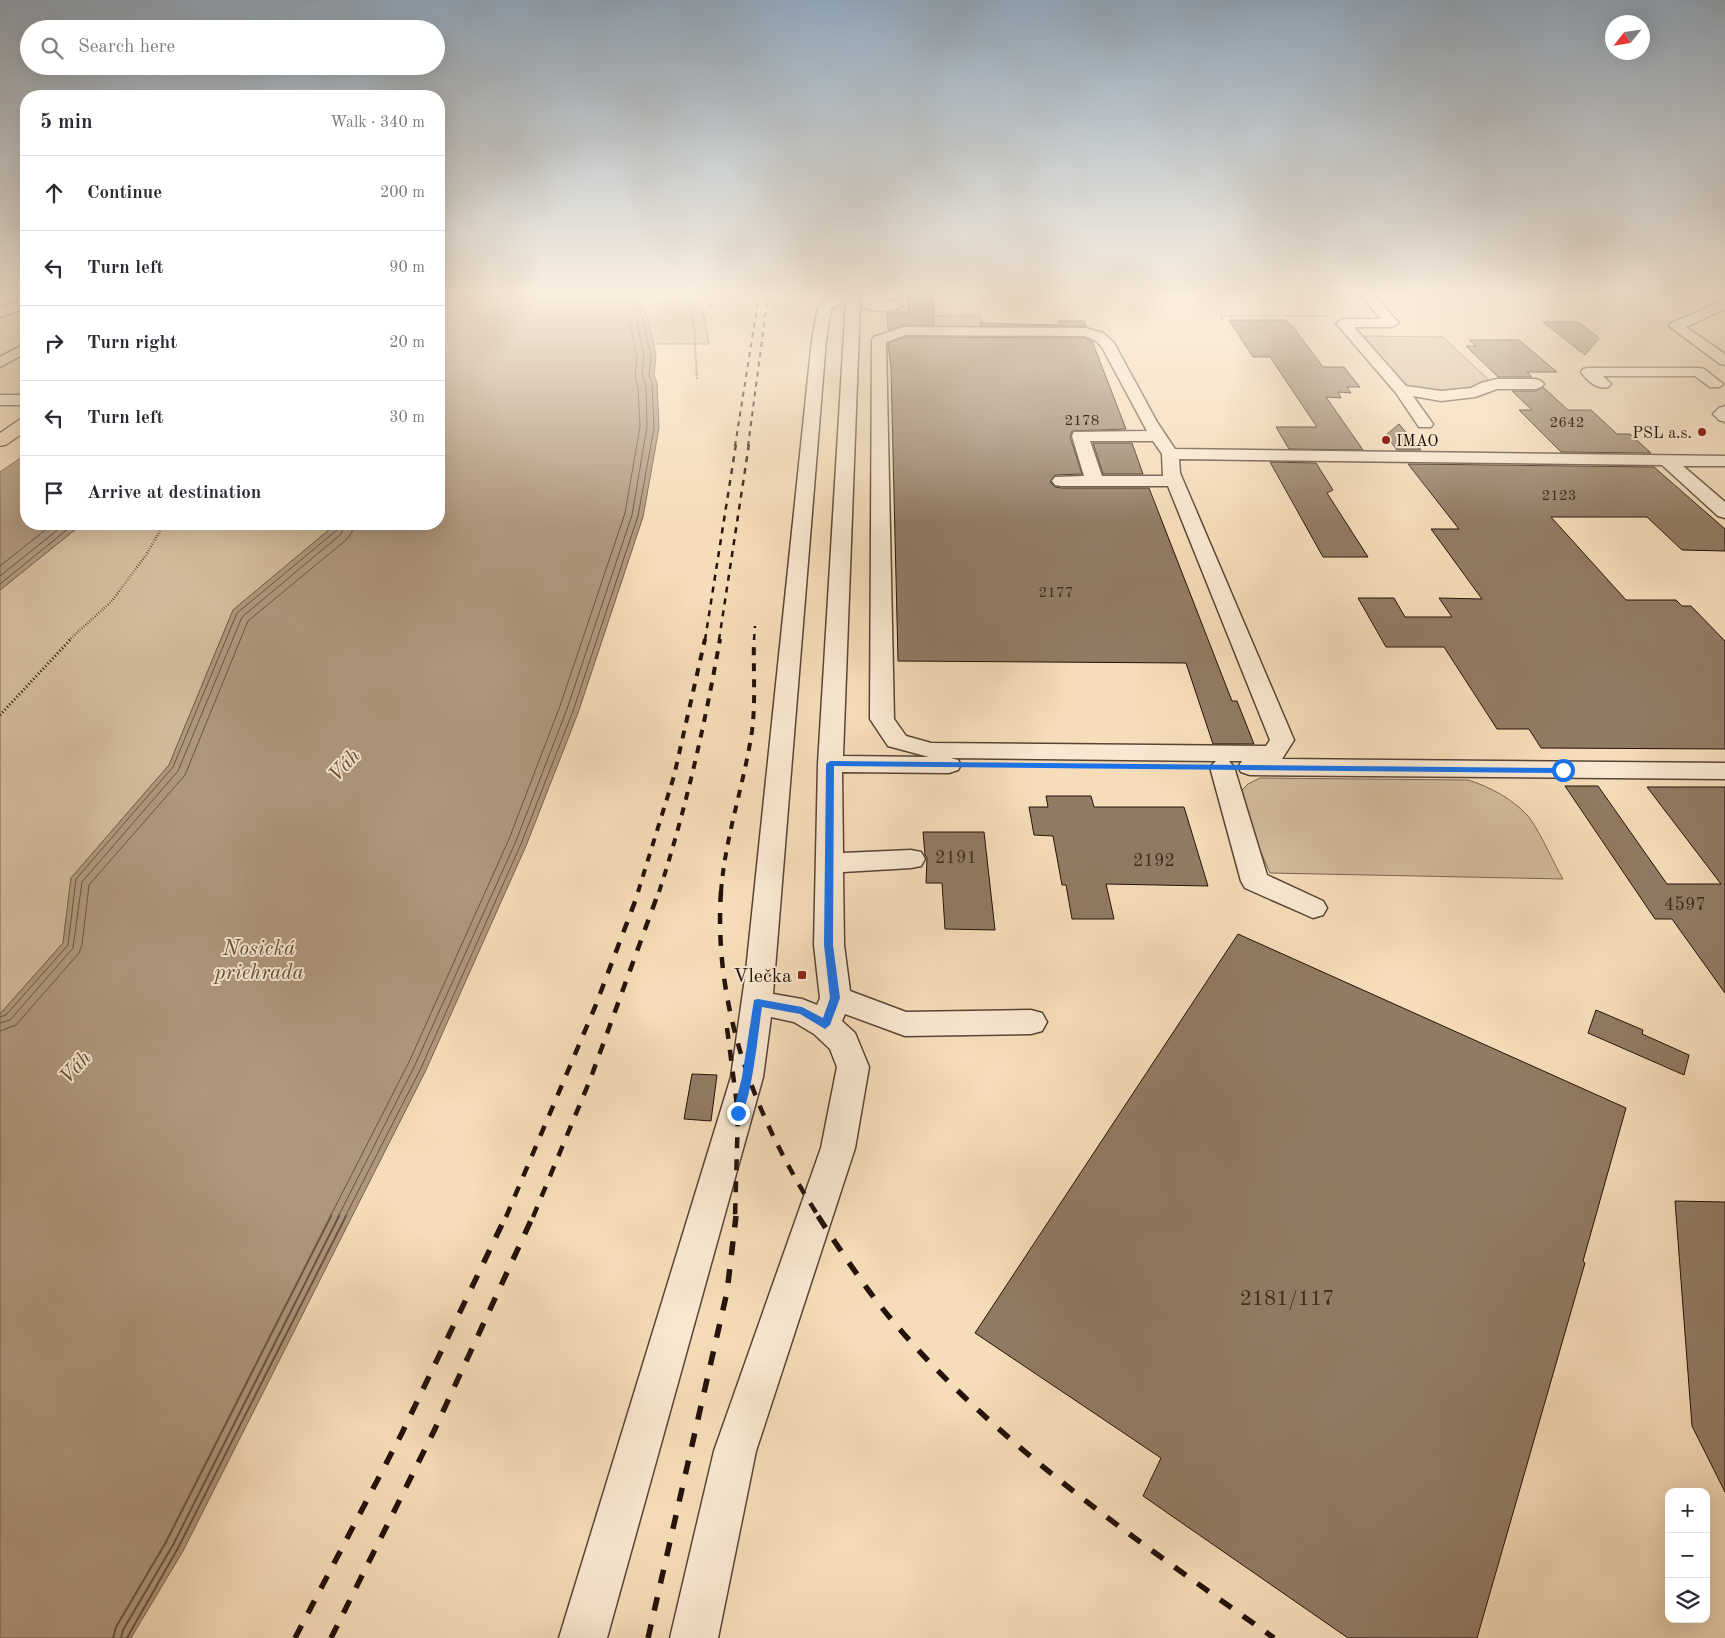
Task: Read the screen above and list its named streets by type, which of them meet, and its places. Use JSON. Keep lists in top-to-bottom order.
{
  "water": ["Váh", "Nosická priehrada"],
  "places": {
    "other": ["PSL a.s.", "IMAO"],
    "transit": ["Vlečka"]
  },
  "house_numbers": [
    "2178",
    "2642",
    "2123",
    "2177",
    "2191",
    "2192",
    "4597",
    "2181/117"
  ],
  "north": "bottom left",
  "page": {
    "search": "Search here",
    "heading": ["5 min", "Walk · 340 m"],
    "list": [
      ["Continue", "200 m"],
      ["Turn left", "90 m"],
      ["Turn right", "20 m"],
      ["Turn left", "30 m"],
      "Arrive at destination"
    ],
    "map_buttons": ["+", "−"]
  }
}
